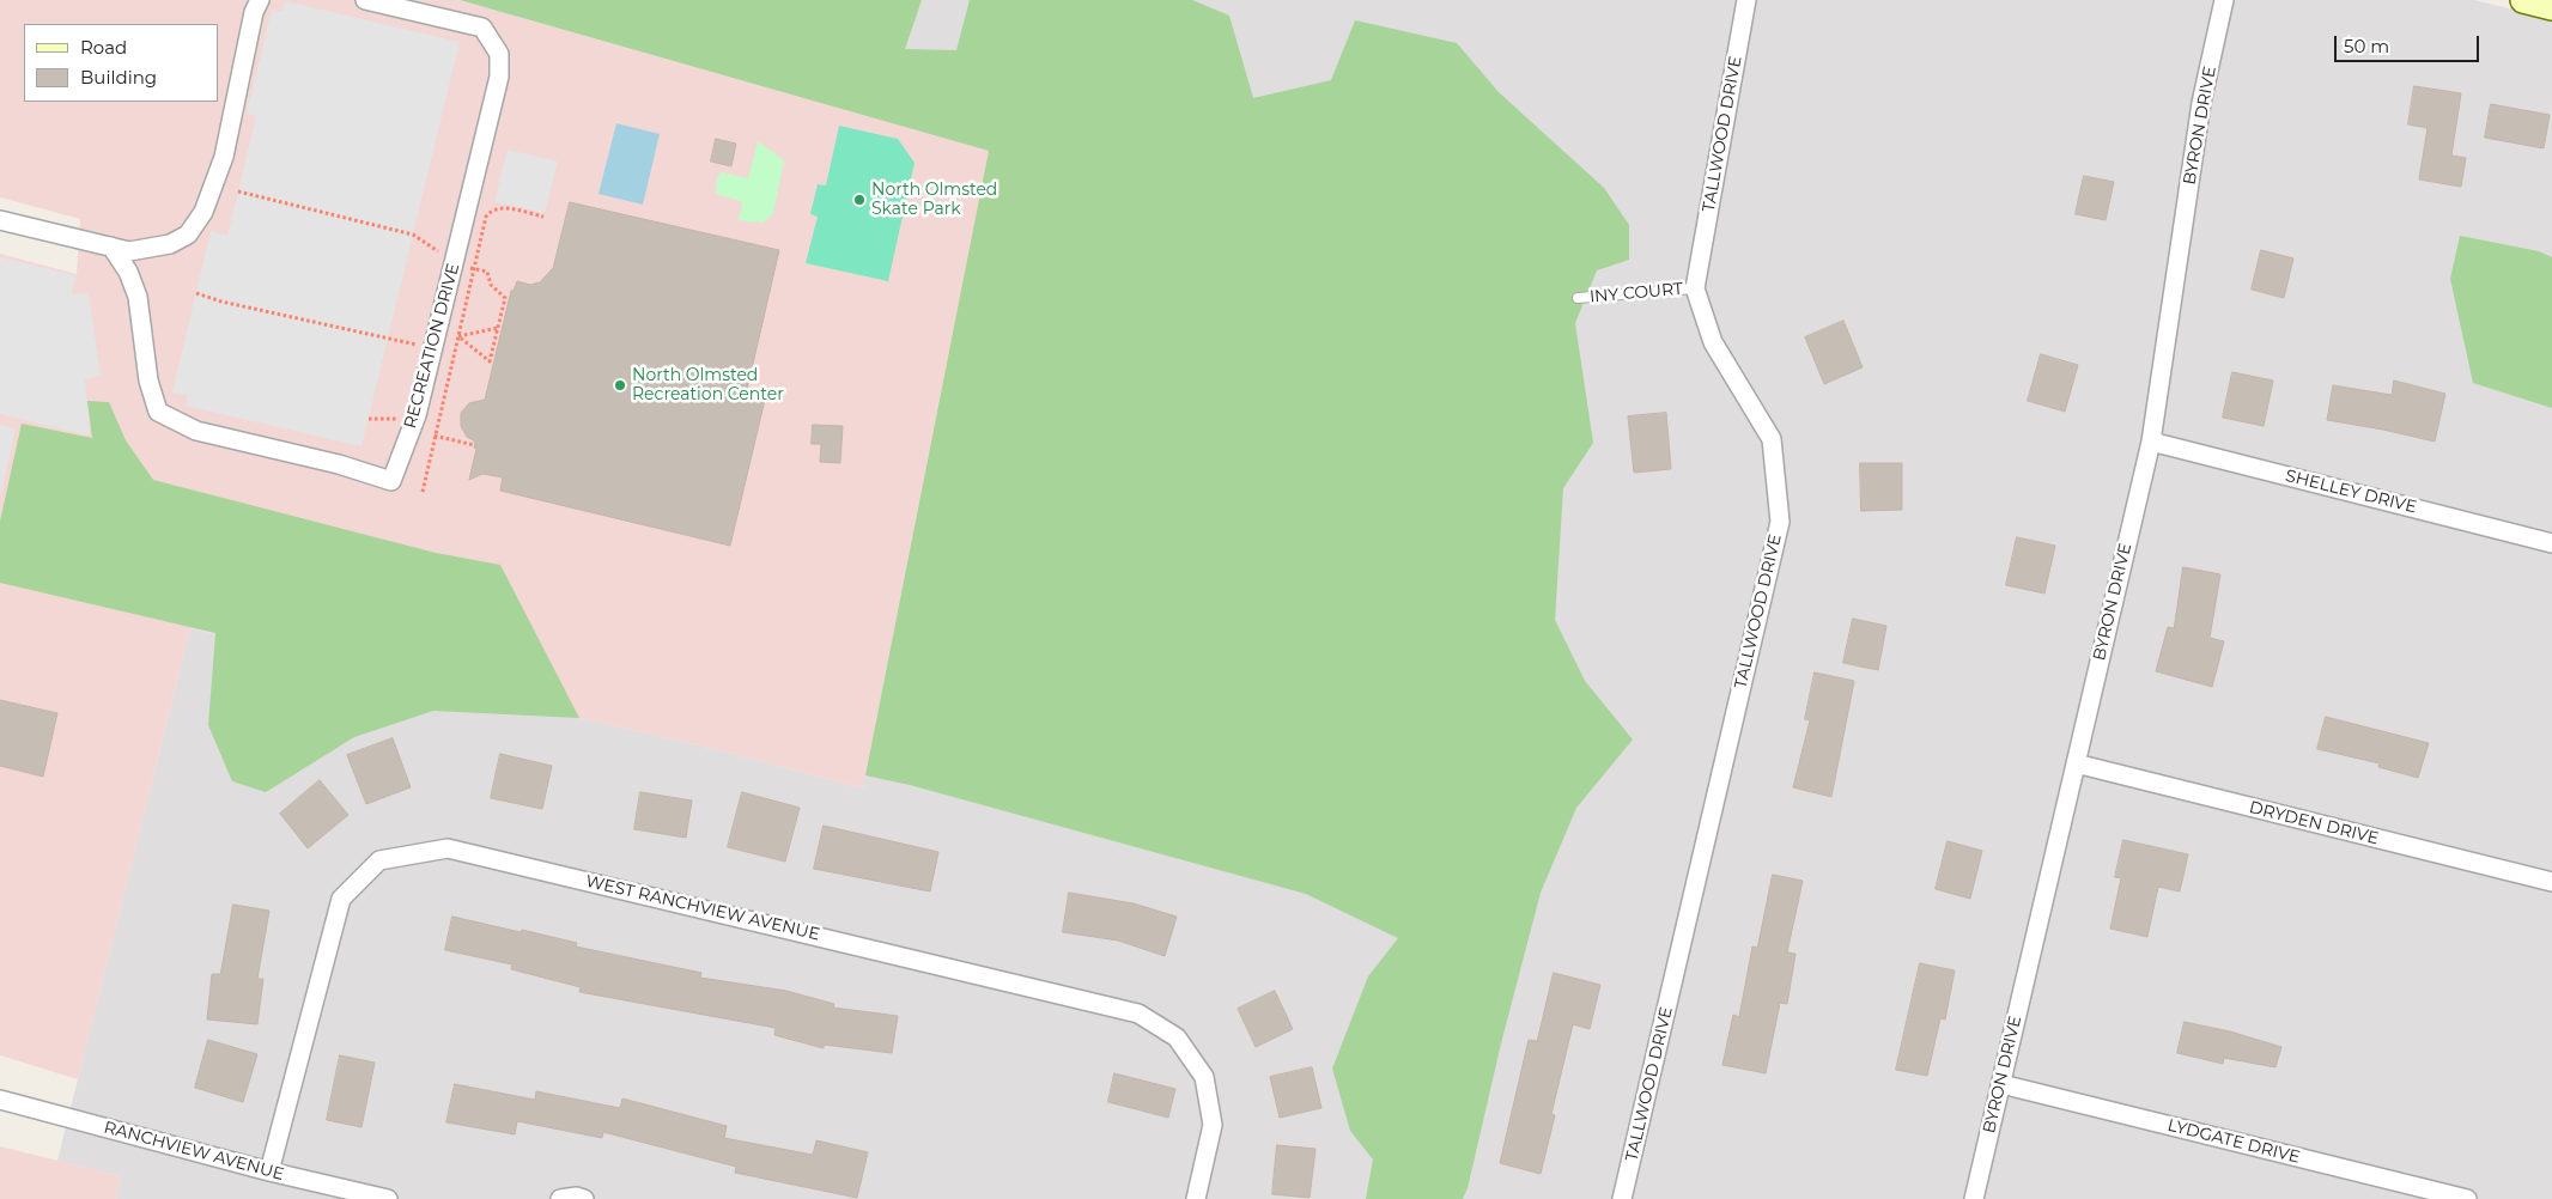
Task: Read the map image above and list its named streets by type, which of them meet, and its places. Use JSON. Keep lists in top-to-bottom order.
{
  "streets": {
    "street": [
      "BYRON DRIVE",
      "TALLWOOD DRIVE",
      "RECREATION DRIVE",
      "SHELLEY DRIVE",
      "DRYDEN DRIVE",
      "WEST RANCHVIEW AVENUE",
      "LYDGATE DRIVE",
      "RANCHVIEW AVENUE"
    ],
    "lane": ["INY COURT"]
  },
  "crossings": [
    ["BYRON DRIVE", "SHELLEY DRIVE"],
    ["BYRON DRIVE", "DRYDEN DRIVE"],
    ["BYRON DRIVE", "LYDGATE DRIVE"],
    ["TALLWOOD DRIVE", "INY COURT"],
    ["WEST RANCHVIEW AVENUE", "RANCHVIEW AVENUE"]
  ],
  "places": ["North Olmsted Skate Park", "North Olmsted Recreation Center"],
  "legend": ["Road", "Building"],
  "scale_bar": "50 m"
}
